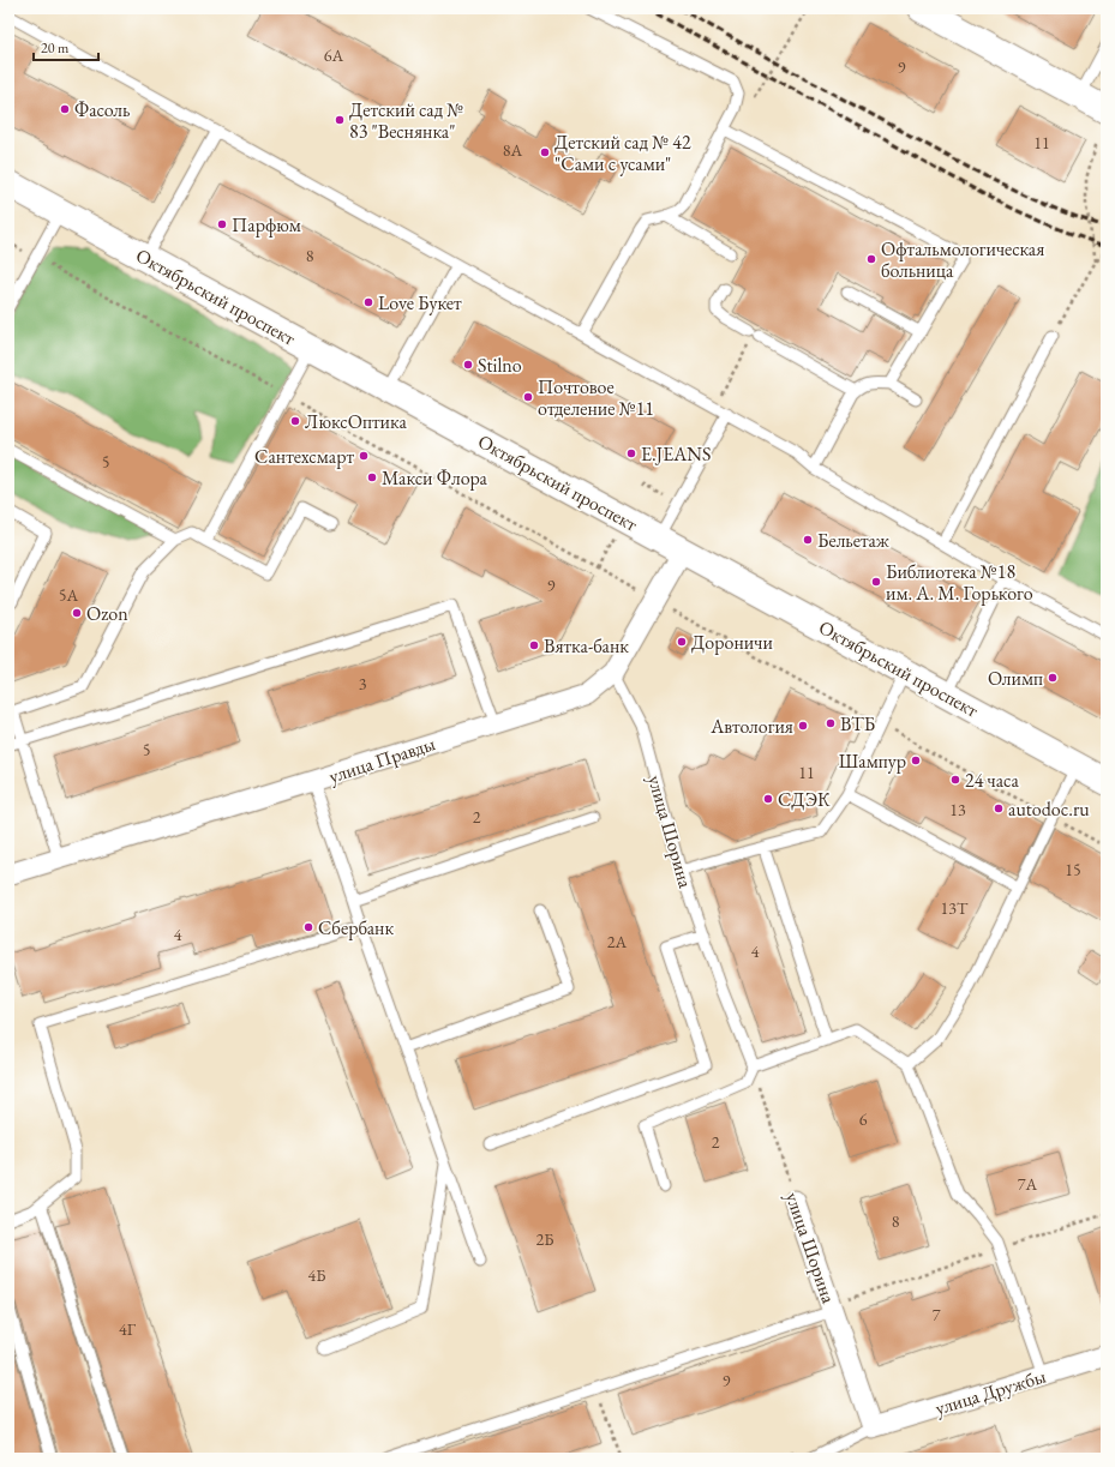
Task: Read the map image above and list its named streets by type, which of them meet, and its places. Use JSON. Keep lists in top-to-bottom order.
{
  "streets": {
    "main road": ["Октябрьский проспект"],
    "street": ["улица Правды", "улица Шорина", "улица Дружбы"]
  },
  "crossings": [
    ["Октябрьский проспект", "улица Правды"],
    ["улица Правды", "улица Шорина"],
    ["улица Шорина", "улица Дружбы"]
  ],
  "places": [
    "Фасоль",
    "Детский сад № 83 \"Веснянка\"",
    "Детский сад № 42 \"Сами с усами\"",
    "Парфюм",
    "Офтальмологическая больница",
    "Love Букет",
    "Stilno",
    "Почтовое отделение №11",
    "ЛюксОптика",
    "E.JEANS",
    "Сантехсмарт",
    "Макси Флора",
    "Бельетаж",
    "Библиотека №18 им. А. М. Горького",
    "Ozon",
    "Дороничи",
    "Вятка-банк",
    "Олимп",
    "ВТБ",
    "Автология",
    "Шампур",
    "24 часа",
    "СДЭК",
    "autodoc.ru",
    "Сбербанк"
  ],
  "house_numbers": [
    "6А",
    "9",
    "11",
    "8А",
    "8",
    "5",
    "9",
    "5А",
    "3",
    "5",
    "11",
    "13",
    "2",
    "15",
    "13Т",
    "4",
    "2А",
    "4",
    "6",
    "2",
    "7А",
    "8",
    "2Б",
    "4Б",
    "7",
    "4Г",
    "9"
  ],
  "scale_bar": "20 m"
}
